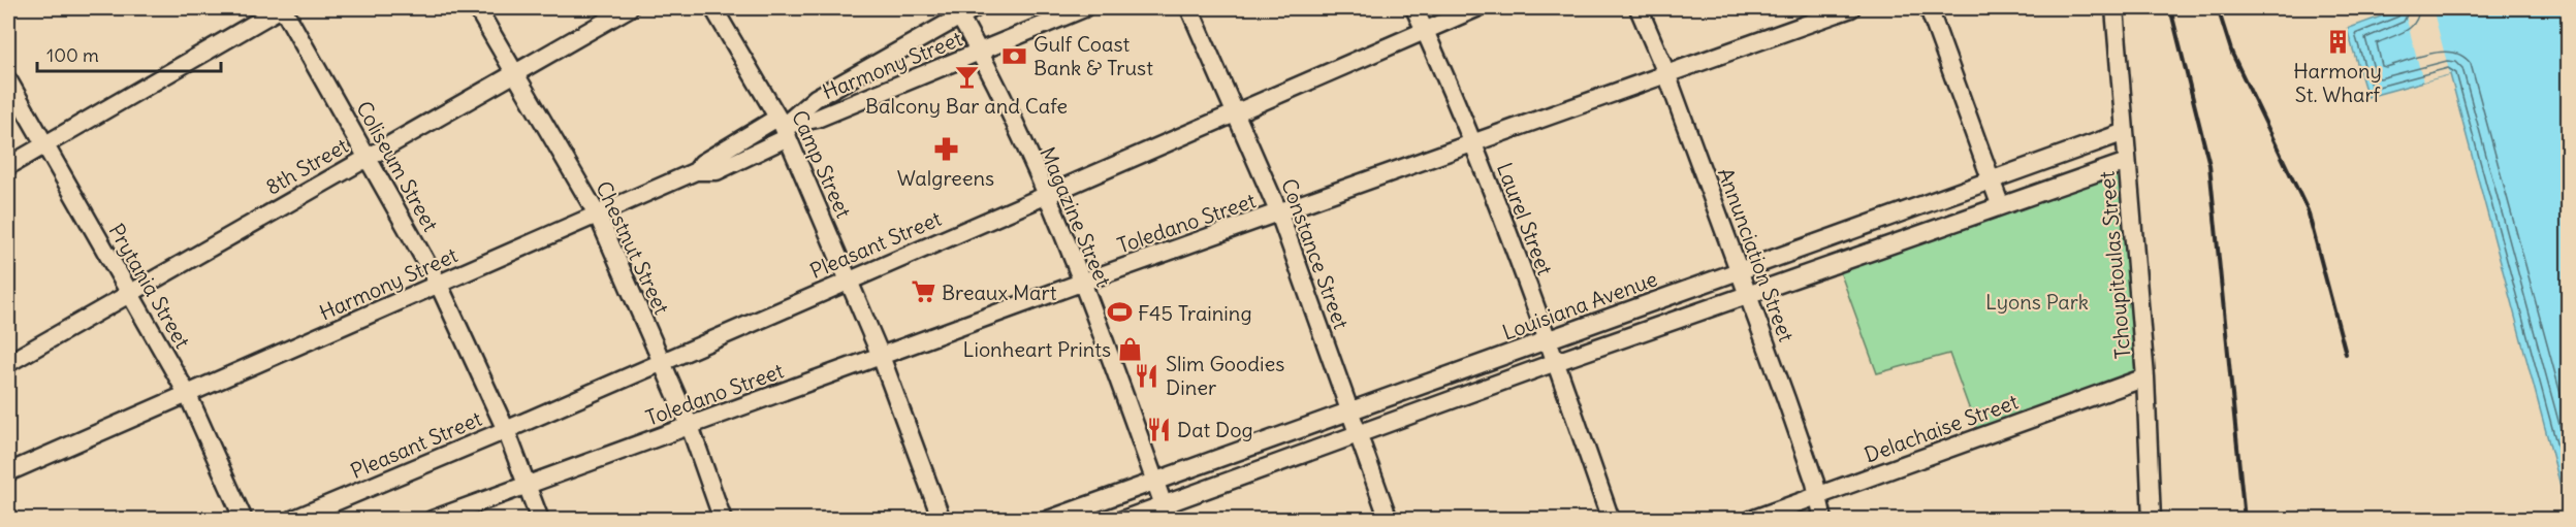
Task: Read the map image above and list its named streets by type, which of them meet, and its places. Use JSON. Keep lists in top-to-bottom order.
{
  "streets": {
    "street": [
      "Harmony Street",
      "Camp Street",
      "8th Street",
      "Coliseum Street",
      "Magazine Street",
      "Laurel Street",
      "Toledano Street",
      "Pleasant Street",
      "Chestnut Street",
      "Constance Street",
      "Annunciation Street",
      "Tchoupitoulas Street",
      "Prytania Street",
      "Louisiana Avenue",
      "Delachaise Street"
    ]
  },
  "crossings": [
    ["Harmony Street", "Camp Street"],
    ["Harmony Street", "Coliseum Street"],
    ["Harmony Street", "Magazine Street"],
    ["Harmony Street", "Chestnut Street"],
    ["Harmony Street", "Prytania Street"],
    ["Camp Street", "Toledano Street"],
    ["Camp Street", "Pleasant Street"],
    ["8th Street", "Coliseum Street"],
    ["8th Street", "Chestnut Street"],
    ["8th Street", "Prytania Street"],
    ["Coliseum Street", "Toledano Street"],
    ["Coliseum Street", "Pleasant Street"],
    ["Magazine Street", "Toledano Street"],
    ["Magazine Street", "Pleasant Street"],
    ["Magazine Street", "Louisiana Avenue"],
    ["Laurel Street", "Toledano Street"],
    ["Laurel Street", "Pleasant Street"],
    ["Laurel Street", "Louisiana Avenue"],
    ["Toledano Street", "Chestnut Street"],
    ["Toledano Street", "Constance Street"],
    ["Toledano Street", "Annunciation Street"],
    ["Pleasant Street", "Chestnut Street"],
    ["Pleasant Street", "Constance Street"],
    ["Constance Street", "Louisiana Avenue"],
    ["Annunciation Street", "Louisiana Avenue"],
    ["Annunciation Street", "Delachaise Street"],
    ["Tchoupitoulas Street", "Louisiana Avenue"],
    ["Tchoupitoulas Street", "Delachaise Street"]
  ],
  "parks": ["Lyons Park"],
  "places": {
    "building": ["Harmony St. Wharf"],
    "bank": ["Gulf Coast Bank & Trust"],
    "bar": ["Balcony Bar and Cafe"],
    "pharmacy": ["Walgreens"],
    "supermarket": ["Breaux Mart"],
    "sports": ["F45 Training"],
    "shop": ["Lionheart Prints"],
    "restaurant": ["Slim Goodies Diner", "Dat Dog"]
  },
  "scale_bar": "100 m"
}
